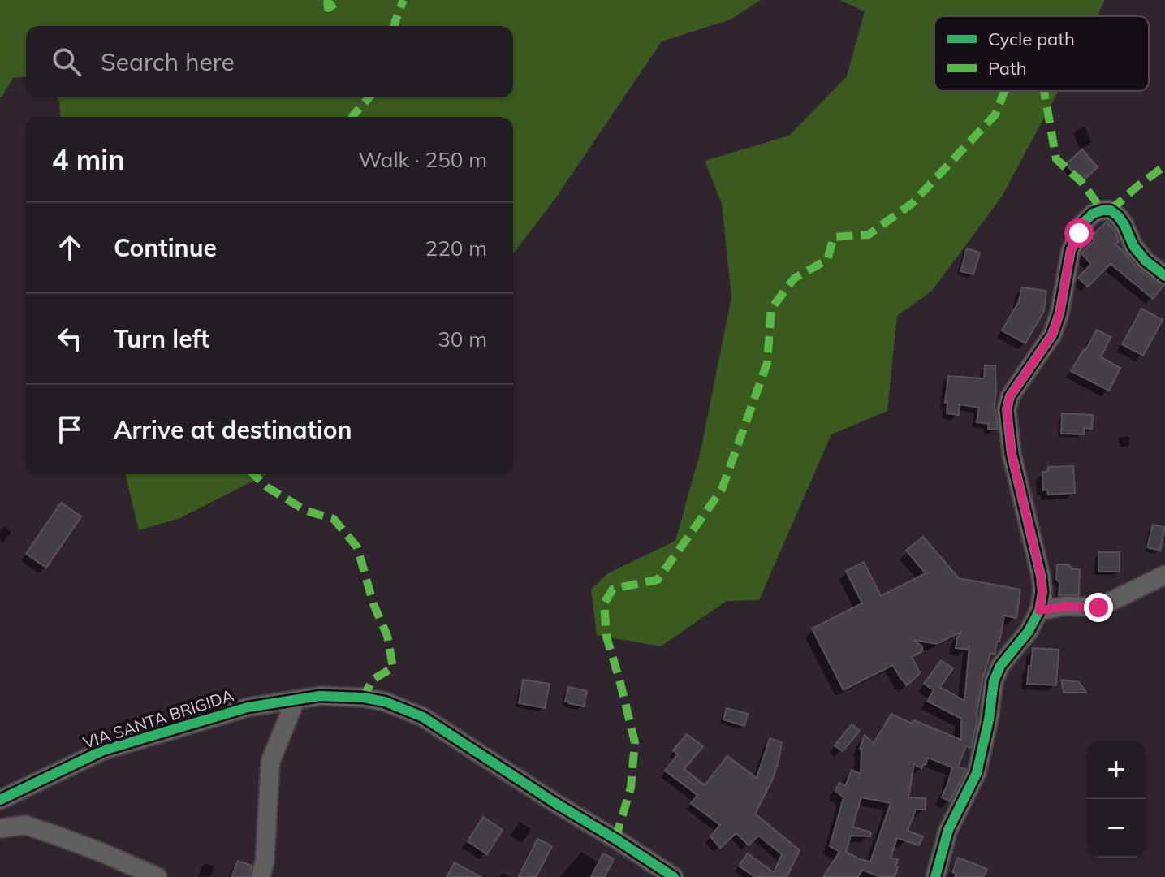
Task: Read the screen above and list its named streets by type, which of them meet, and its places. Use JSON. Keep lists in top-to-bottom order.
{
  "streets": {
    "street": ["VIA SANTA BRIGIDA"]
  },
  "legend": ["Cycle path", "Path"],
  "page": {
    "search": "Search here",
    "heading": ["4 min", "Walk · 250 m"],
    "list": [
      ["Continue", "220 m"],
      ["Turn left", "30 m"],
      "Arrive at destination"
    ],
    "map_buttons": ["+", "−"]
  }
}
